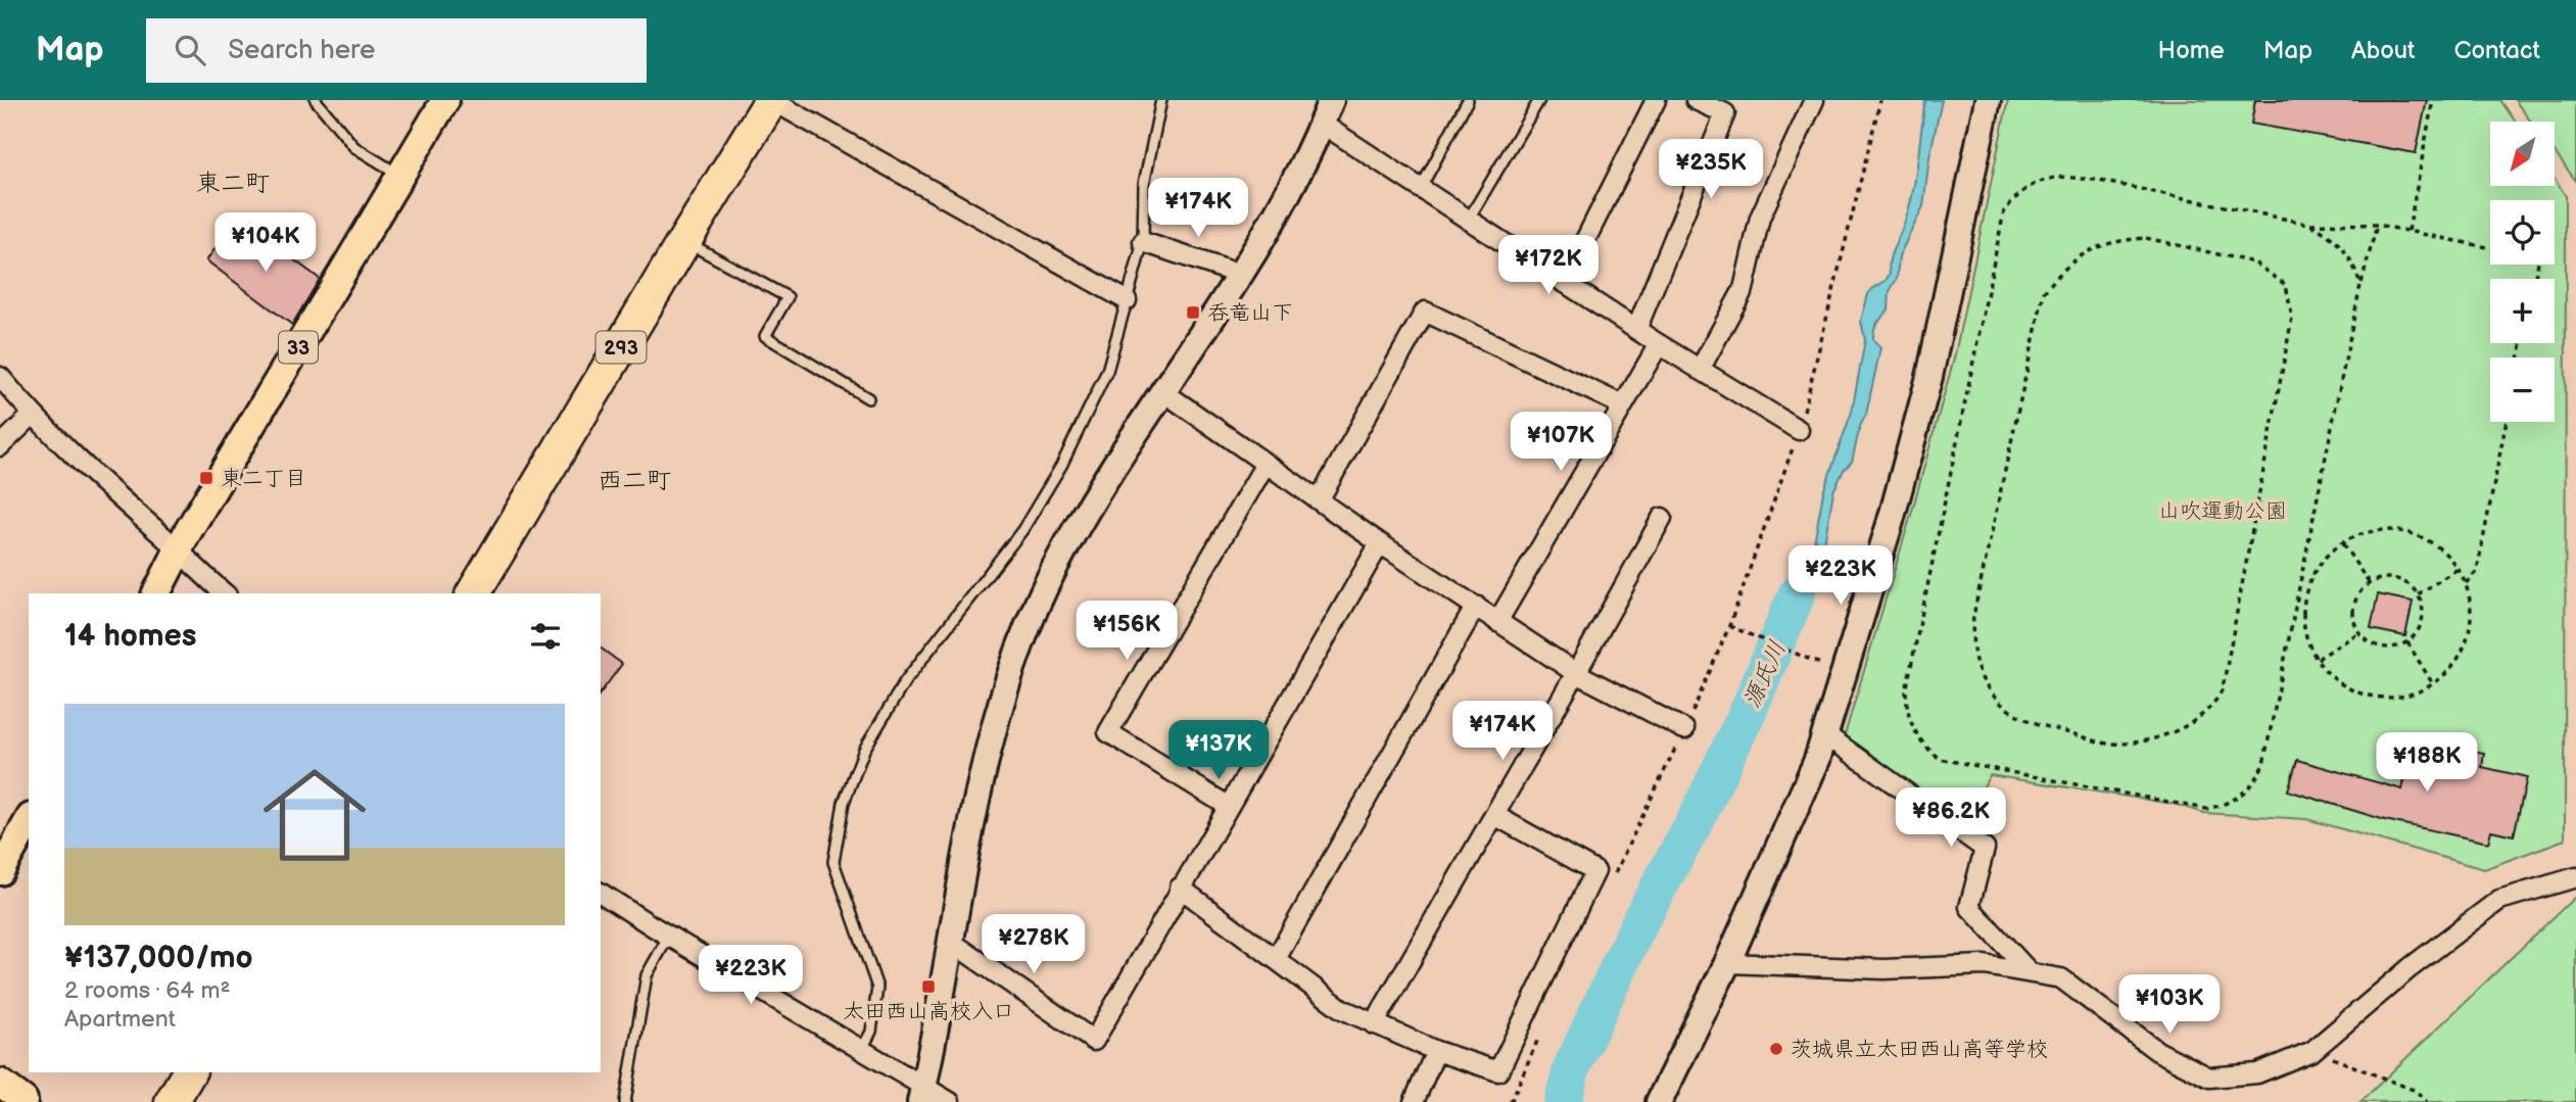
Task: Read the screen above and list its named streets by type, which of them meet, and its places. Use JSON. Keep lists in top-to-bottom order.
{
  "streets": {
    "highway": ["293"],
    "main road": ["33"]
  },
  "districts": ["東二町", "西二町"],
  "water": ["源氏川"],
  "parks": ["山吹運動公園"],
  "places": {
    "transit": ["呑竜山下", "東二丁目", "太田西山高校入口"],
    "other": ["茨城県立太田西山高等学校"]
  },
  "north": "bottom left",
  "page": {
    "header": "Map",
    "search": "Search here",
    "nav": [
      "Home",
      "Map",
      "About",
      "Contact"
    ],
    "map_buttons": ["+", "−"],
    "price": [
      "¥235K",
      "¥174K",
      "¥104K",
      "¥172K",
      "¥107K",
      "¥223K",
      "¥156K",
      "¥174K",
      "¥137K",
      "¥188K",
      "¥86.2K",
      "¥278K",
      "¥223K",
      "¥103K"
    ],
    "heading": "14 homes",
    "list": [
      {
        "name": "¥137,000/mo",
        "note": "2 rooms · 64 m² · Apartment"
      }
    ]
  }
}
